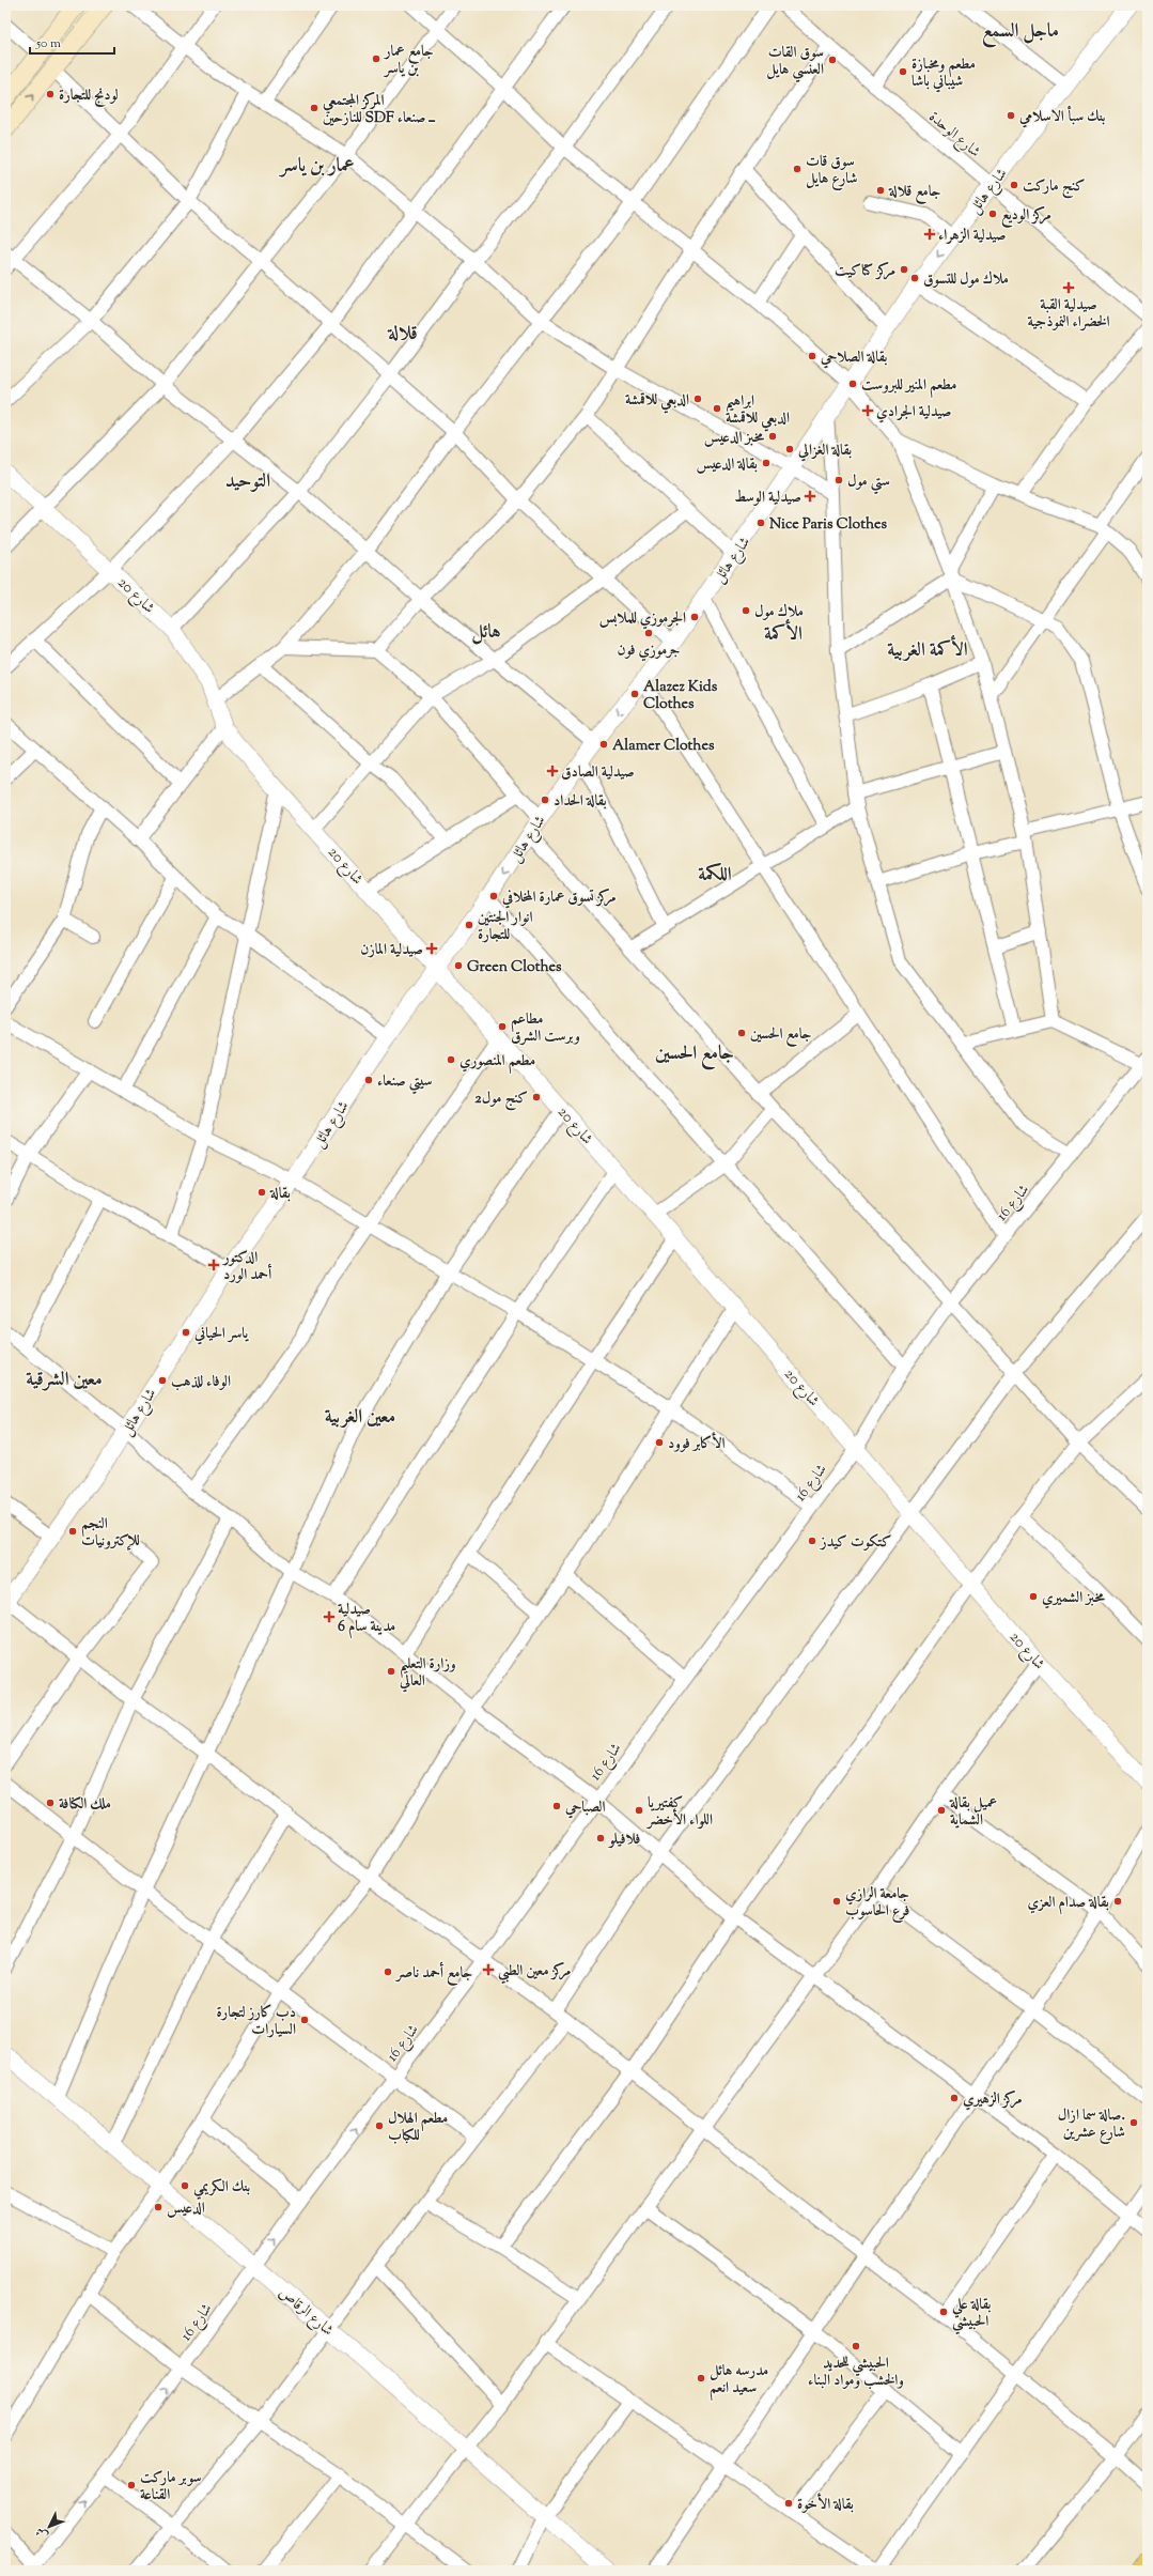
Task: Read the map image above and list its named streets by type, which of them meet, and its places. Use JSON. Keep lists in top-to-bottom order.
{
  "streets": {
    "street": [
      "شارع الوحدة",
      "شارع هائل",
      "شارع 20",
      "شارع 16",
      "شارع الرقاص"
    ]
  },
  "crossings": [
    ["شارع الوحدة", "شارع هائل"],
    ["شارع هائل", "شارع 20"],
    ["شارع 20", "شارع 16"],
    ["شارع 16", "شارع الرقاص"]
  ],
  "districts": [
    "ماجل السمع",
    "عمار بن ياسر",
    "قلالة",
    "التوحيد",
    "هائل",
    "الأكمة",
    "الأكمة الغربية",
    "اللكمة",
    "جامع الحسين",
    "معين الشرقية",
    "معين الغربية"
  ],
  "places": {
    "other": [
      "جامع عمار بن ياسر",
      "سوق القات العنسي هايل",
      "مطعم ومخبازة شيباني باشا",
      "لودنج للتجارة",
      "المركز المجتمعي للنازحين SDF ــ صنعاء",
      "بنك سبأ الاسلامي",
      "سوق قات شارع هايل",
      "كنج ماركت",
      "جامع قلالة",
      "مركز الوديع",
      "مركز كتاكيت",
      "ملاك مول للتسوق",
      "بقالة الصلاحي",
      "مطعم المنير للبروست",
      "الدبعي للاقمشة",
      "ابراهيم الدبعي للاقمشة",
      "مخبز الدعيس",
      "بقالة الغزالي",
      "بقالة الدعيس",
      "ستي مول",
      "Nice Paris Clothes",
      "ملاك مول",
      "الجرموزي للملابس",
      "جرموزي فون",
      "Alazez Kids Clothes",
      "Alamer Clothes",
      "بقالة الحداد",
      "مركز تسوق عمارة المخلافي",
      "انوار الجنتين للتجارة",
      "Green Clothes",
      "مطاعم وبرست الشرق",
      "جامع الحسين",
      "مطعم المنصوري",
      "سيتي صنعاء",
      "كنج مول2",
      "بقالة",
      "ياسر الحياني",
      "الوفاء للذهب",
      "الأكابر فوود",
      "النجم للإكترونيات",
      "كتكوت كيدز",
      "مخبز الشميري",
      "وزارة التعليم العالي",
      "ملك الكنافة",
      "الصباحي",
      "كفتيريا اللواء الأخضر",
      "عميل بقالة الشماية",
      "فلافيلو",
      "جامعة الرازي فرع الحاسوب",
      "بقالة صدام العزي",
      "جامع أحمد ناصر",
      "دب كارز لتجارة السيارات",
      "مركز الزهيري",
      "صالة سما ازال. شارع عشرين",
      "مطعم الهلال للكباب",
      "بنك الكريمي",
      "الدعيس",
      "بقالة علي الحبيشي",
      "الحبيشي للحديد والخشب ومواد البناء",
      "مدرسه هائل سعيد انعم",
      "سوبر ماركت القناعة",
      "بقالة الأخوة"
    ],
    "health": [
      "صيدلية الزهراء",
      "صيدلية القبة الخضراء النموذجية",
      "صيدلية الجرادي",
      "صيدلية الوسط",
      "صيدلية الصادق",
      "صيدلية المازن",
      "الدكتور أحمد الورد",
      "صيدلية مدينة سام 6",
      "مركز معين الطبي"
    ]
  },
  "scale_bar": "50 m",
  "north": "bottom left"
}
